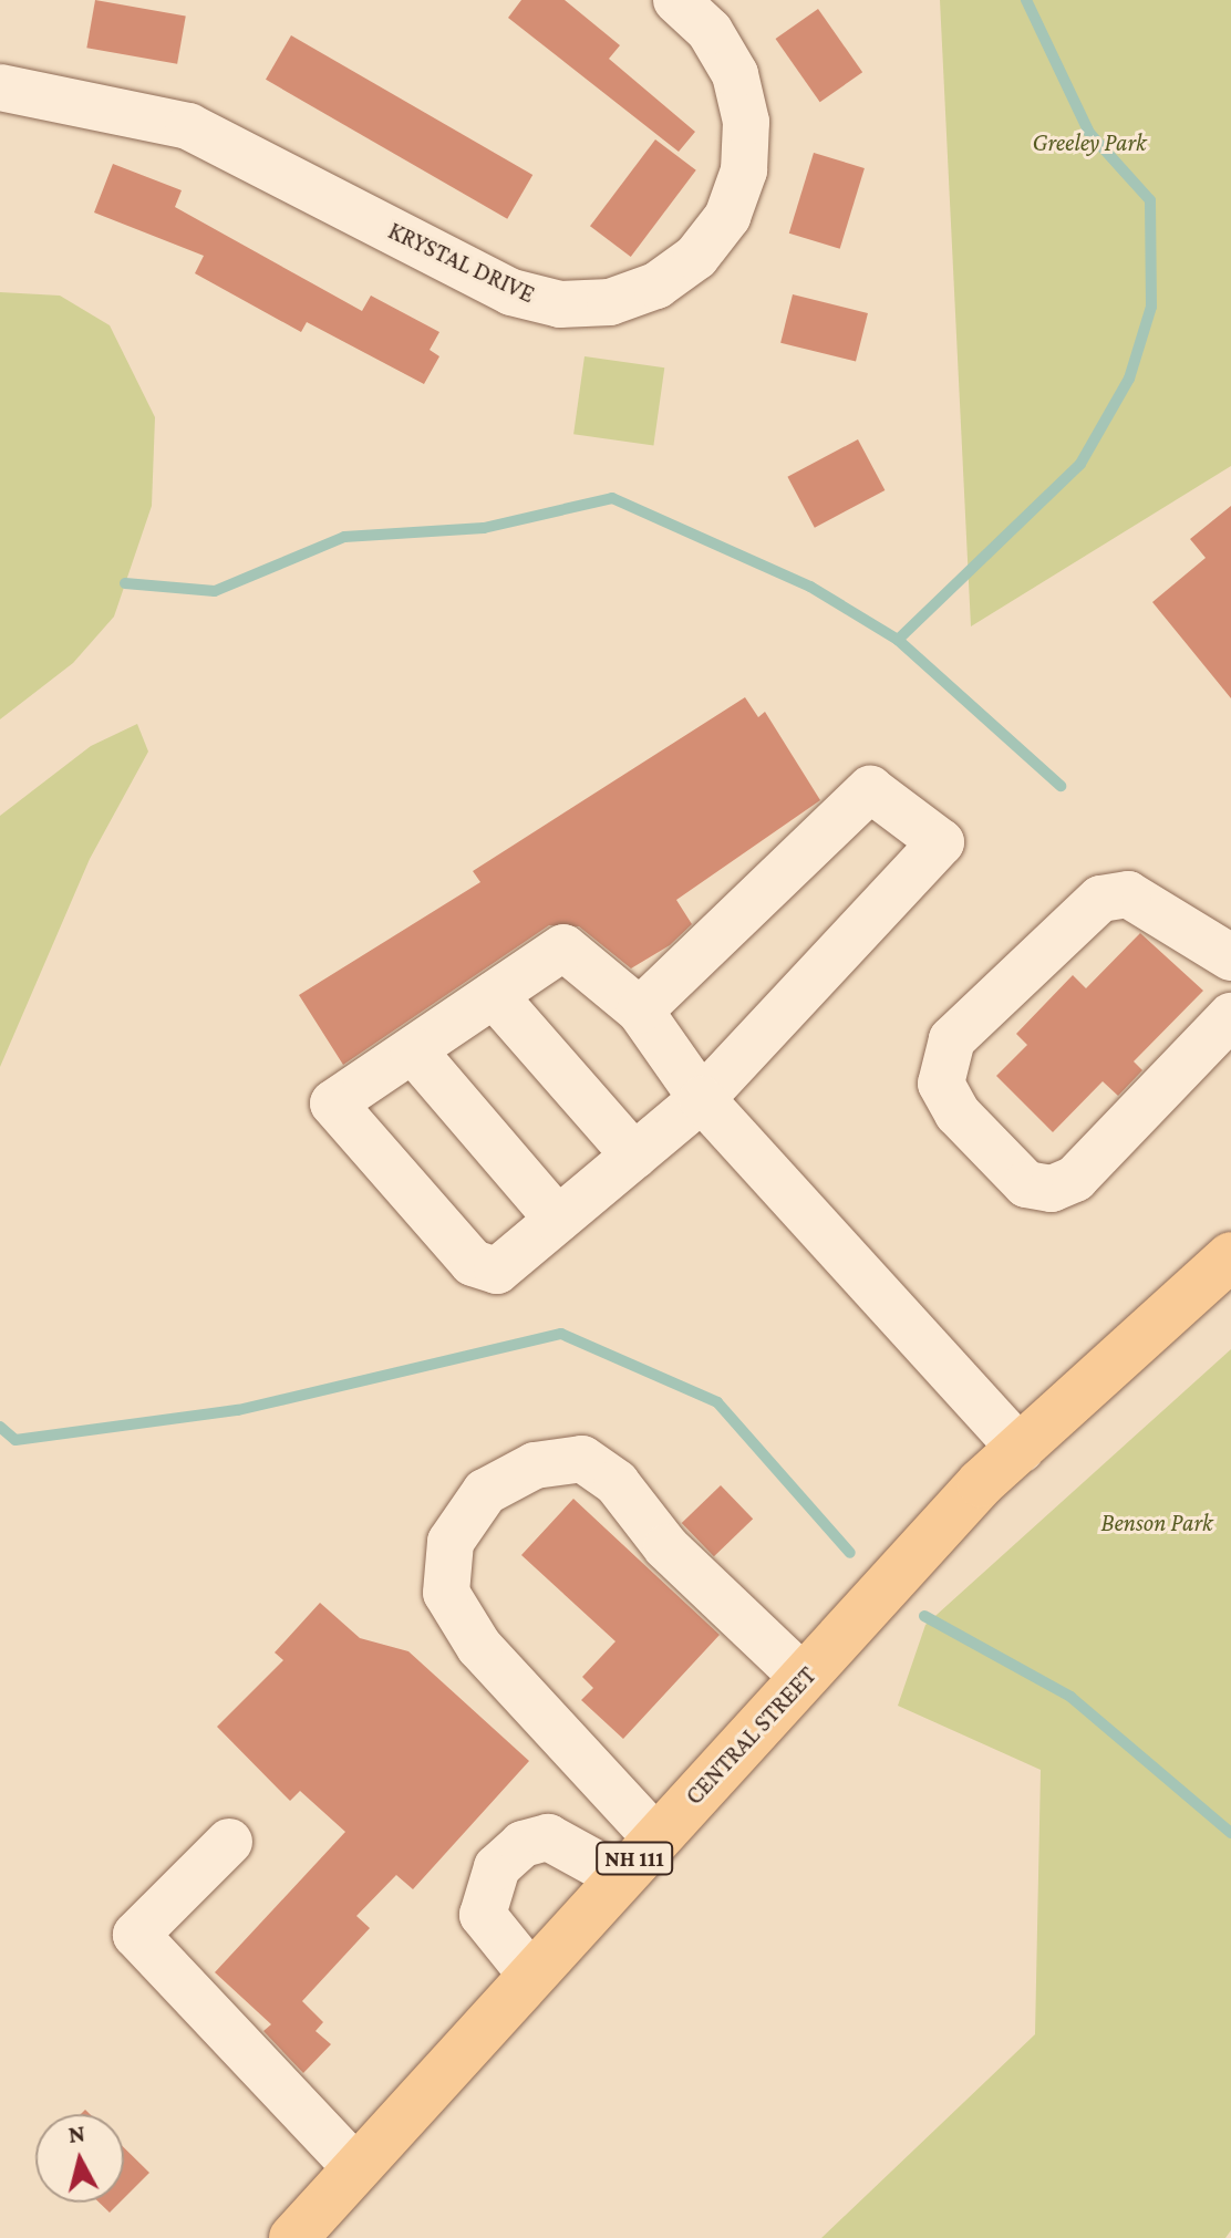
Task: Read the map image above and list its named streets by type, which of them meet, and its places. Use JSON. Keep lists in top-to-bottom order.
{
  "streets": {
    "main road": ["CENTRAL STREET", "NH 111"],
    "street": ["KRYSTAL DRIVE"]
  },
  "parks": ["Greeley Park", "Benson Park"],
  "north": "top"
}
